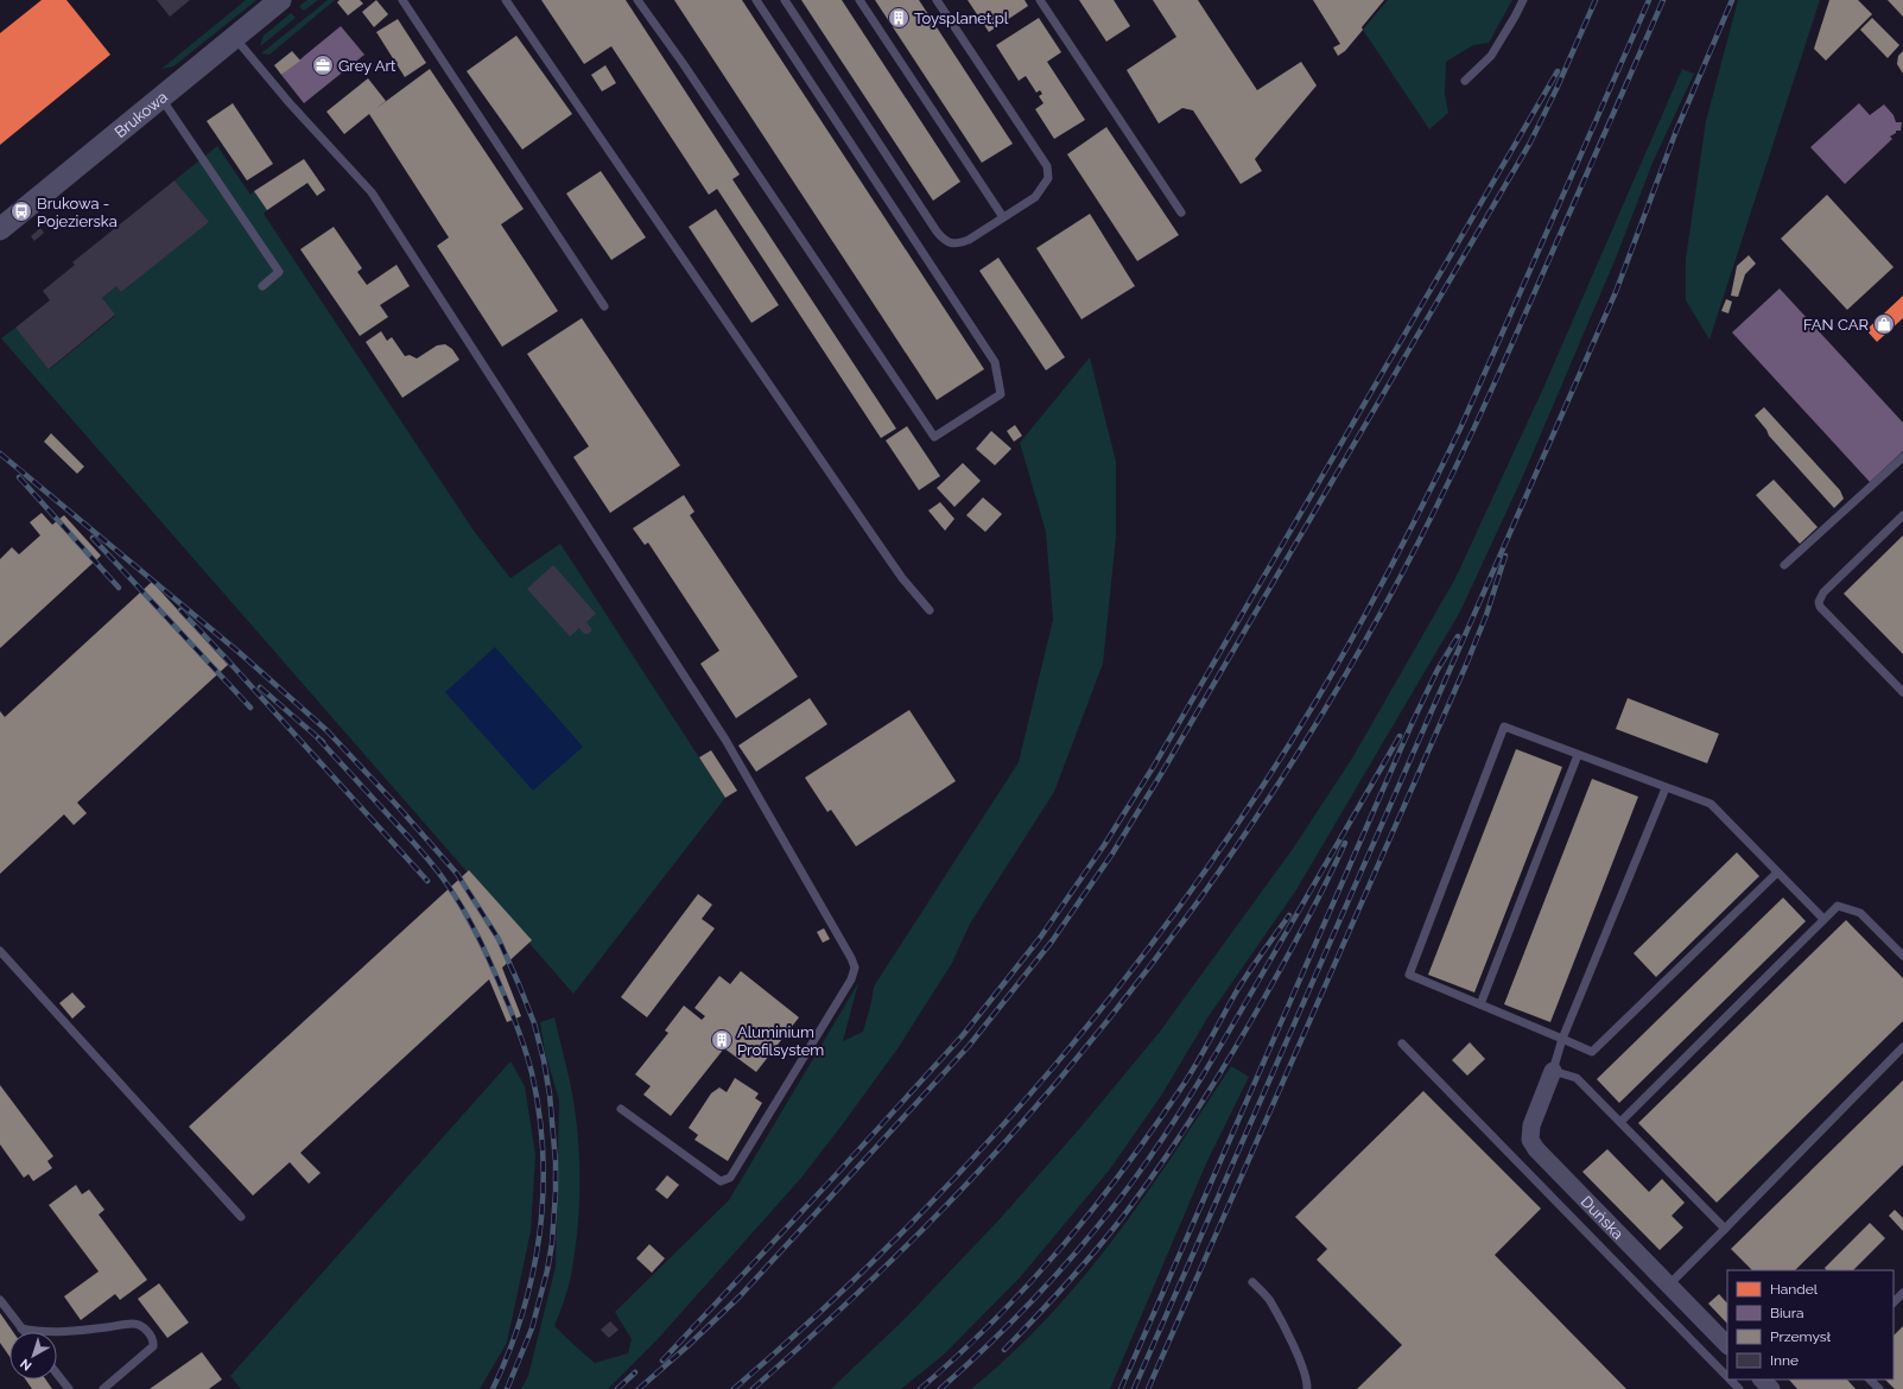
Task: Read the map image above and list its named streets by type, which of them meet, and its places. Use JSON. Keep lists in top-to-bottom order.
{
  "streets": {
    "street": ["Brukowa", "Duńska"]
  },
  "places": {
    "building": ["Toysplanet.pl", "Aluminium Profilsystem"],
    "office": ["Grey Art"],
    "bus stop": ["Brukowa - Pojezierska"],
    "shop": ["FAN CAR"]
  },
  "legend": [
    "Handel",
    "Biura",
    "Przemysł",
    "Inne"
  ],
  "north": "bottom left"
}
